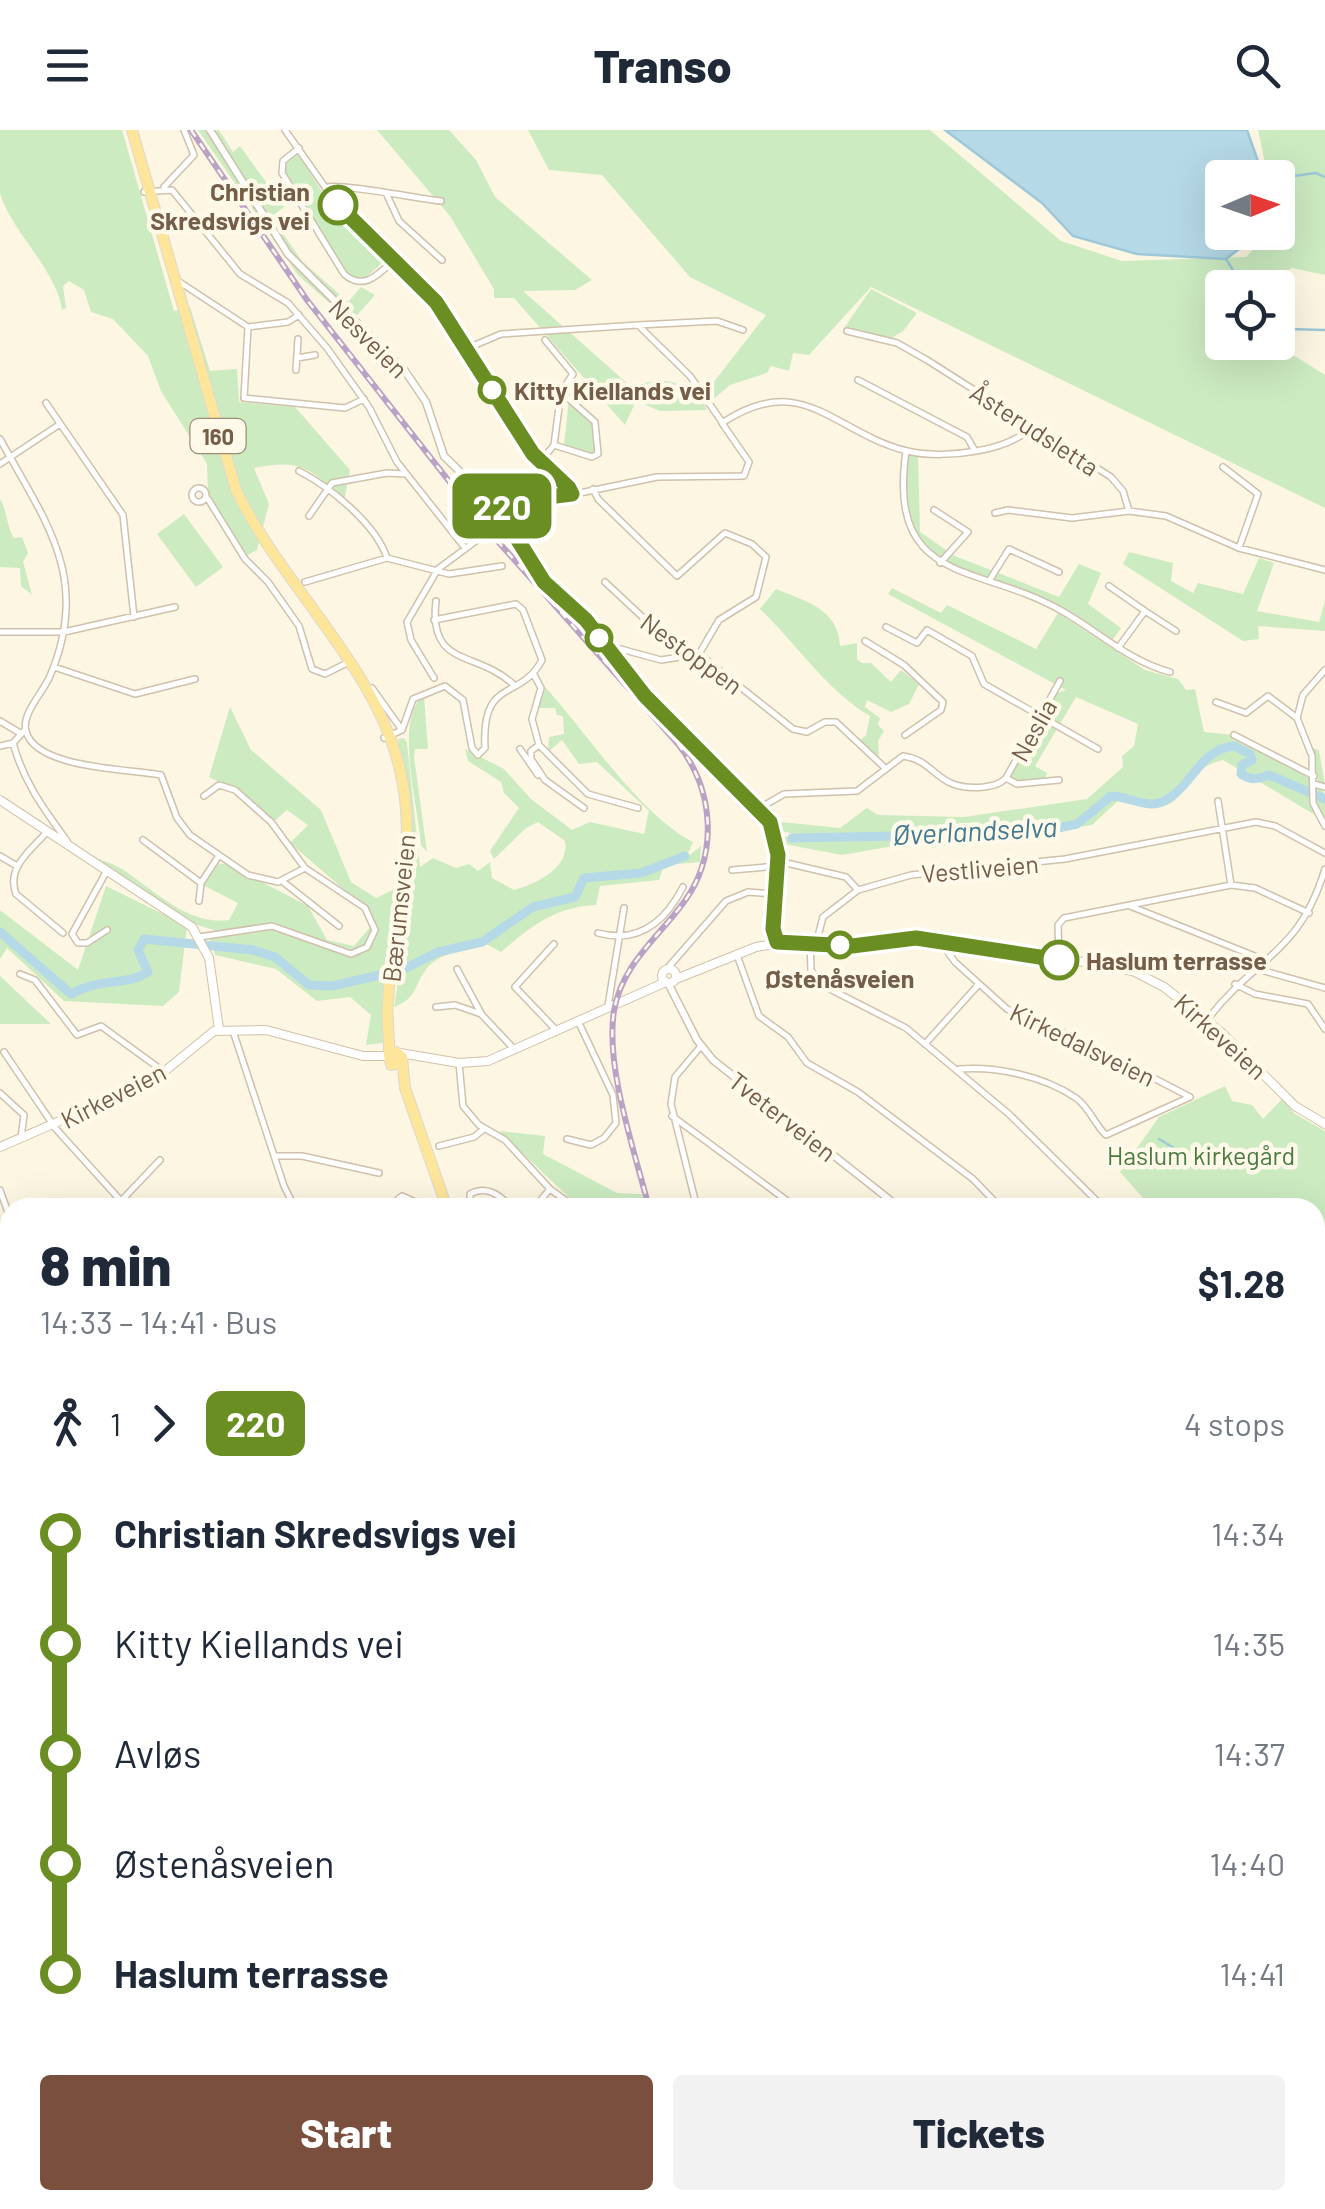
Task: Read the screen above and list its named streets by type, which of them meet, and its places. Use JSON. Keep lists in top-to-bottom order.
{
  "streets": {
    "main road": ["160", "Bærumsveien", "Kirkeveien"],
    "street": [
      "Nesveien",
      "Åsterudsletta",
      "Nestoppen",
      "Neslia",
      "Vestliveien",
      "Kirkedalsveien",
      "Tveterveien"
    ]
  },
  "crossings": [
    ["Nesveien", "Neslia"],
    ["Nesveien", "Kirkeveien"],
    ["Nestoppen", "Neslia"],
    ["Vestliveien", "Kirkeveien"],
    ["Bærumsveien", "Kirkeveien"],
    ["Kirkeveien", "Kirkedalsveien"],
    ["Kirkeveien", "Tveterveien"]
  ],
  "water": ["Øverlandselva"],
  "parks": ["Haslum kirkegård"],
  "places": [
    "Christian Skredsvigs vei",
    "Kitty Kiellands vei",
    "Østenåsveien",
    "Haslum terrasse"
  ],
  "lines": ["bus line 220"],
  "north": "right",
  "page": {
    "header": "Transo",
    "on_map": "220",
    "heading": ["8 min", "14:33 – 14:41 · Bus", "$1.28"],
    "legs": ["1", "220", "4 stops"],
    "list": [
      {
        "name": "Christian Skredsvigs vei",
        "value": "14:34"
      },
      {
        "name": "Kitty Kiellands vei",
        "value": "14:35"
      },
      {
        "name": "Avløs",
        "value": "14:37"
      },
      {
        "name": "Østenåsveien",
        "value": "14:40"
      },
      {
        "name": "Haslum terrasse",
        "value": "14:41"
      }
    ],
    "buttons": ["Start", "Tickets"]
  }
}
